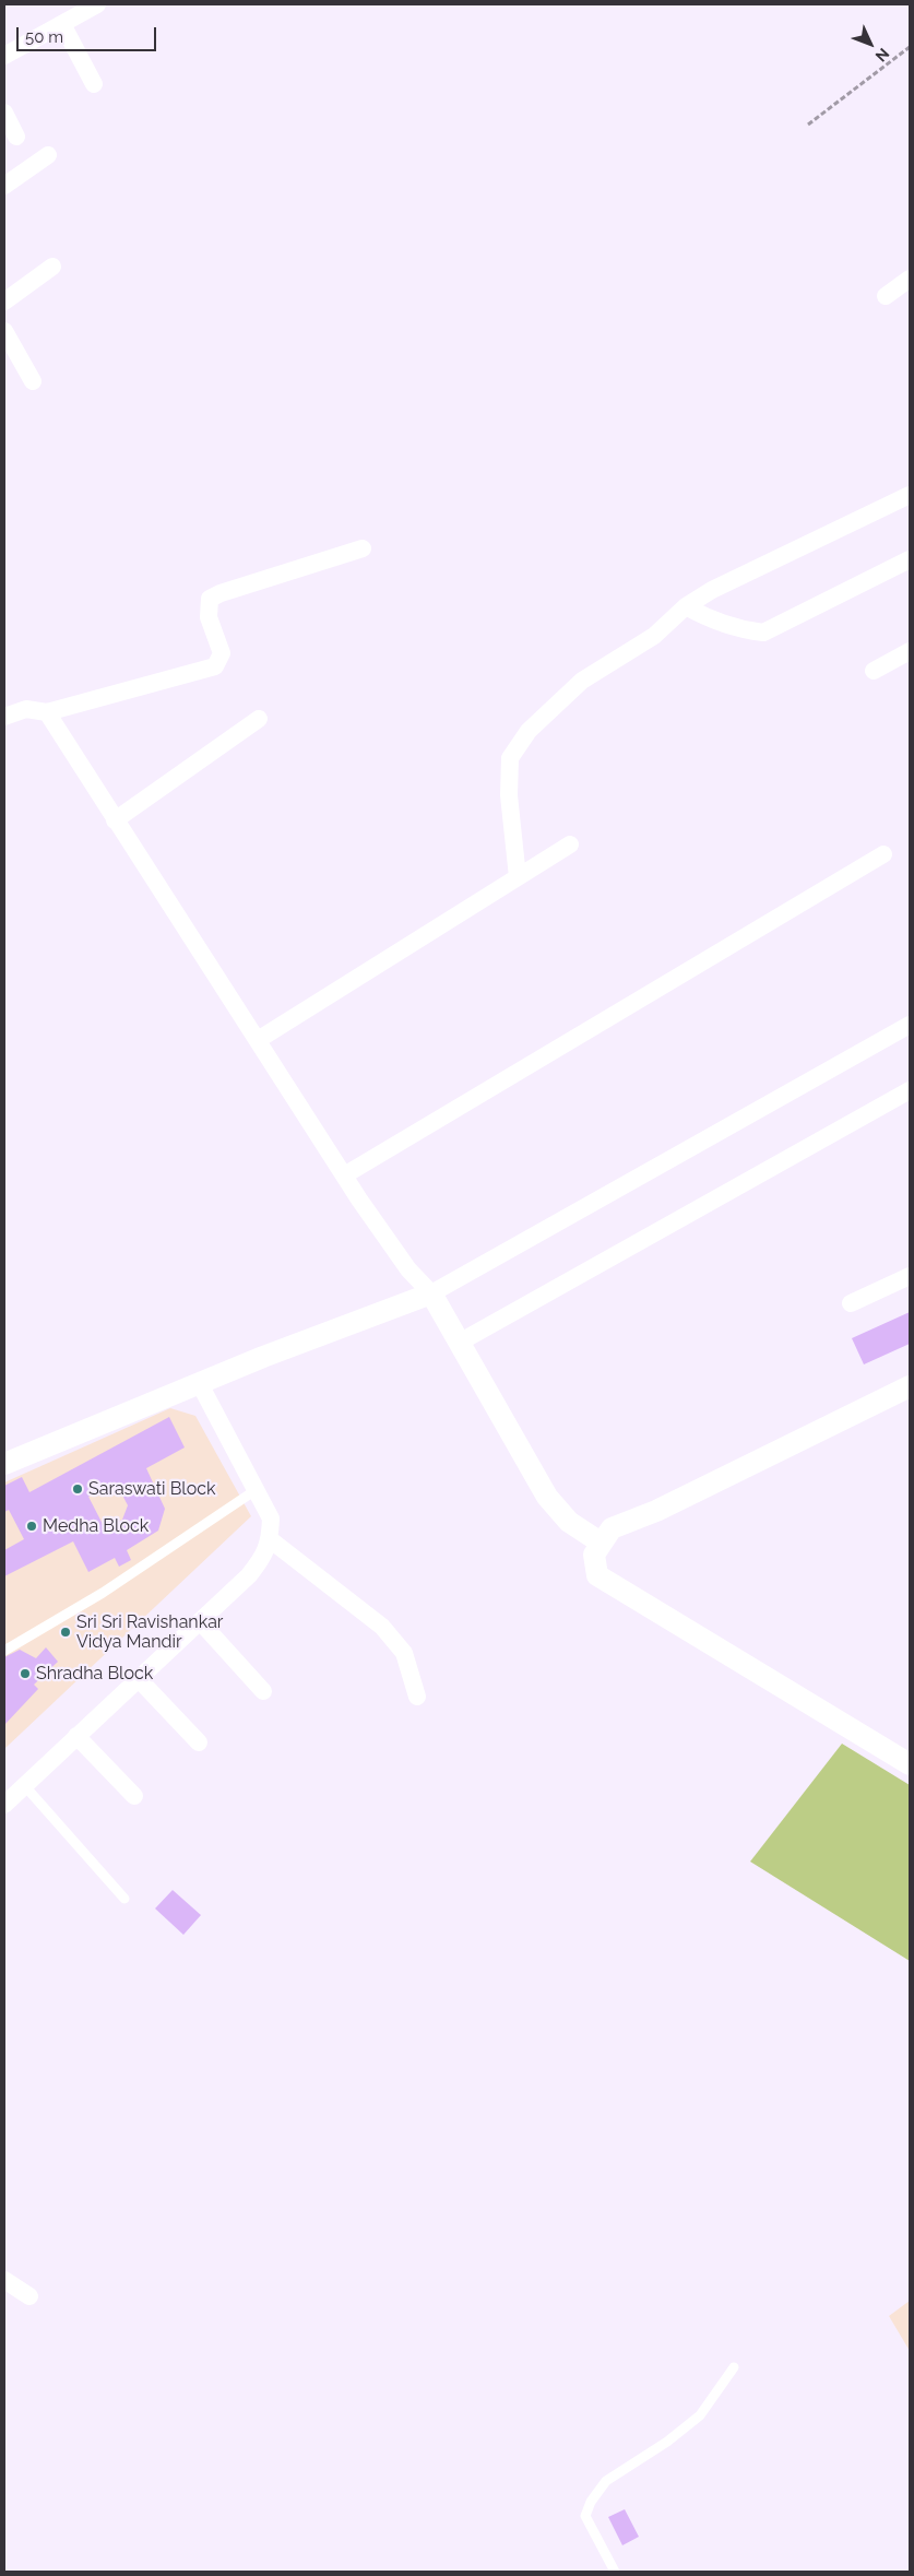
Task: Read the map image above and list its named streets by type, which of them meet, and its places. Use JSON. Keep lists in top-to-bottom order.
{
  "places": [
    "Saraswati Block",
    "Medha Block",
    "Sri Sri Ravishankar Vidya Mandir",
    "Shradha Block"
  ],
  "scale_bar": "50 m",
  "north": "bottom right"
}
